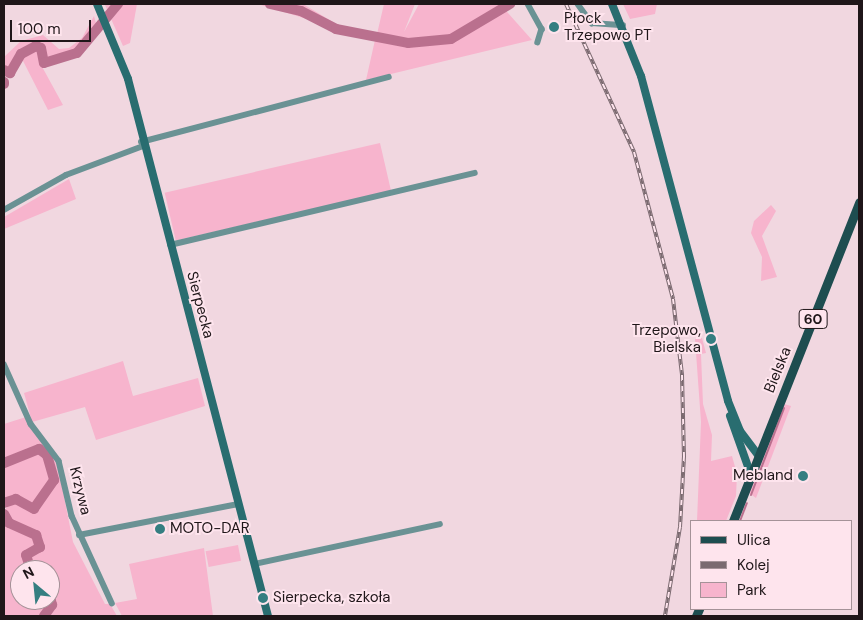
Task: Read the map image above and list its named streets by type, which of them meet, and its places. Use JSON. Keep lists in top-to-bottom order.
{
  "streets": {
    "main road": ["60", "Bielska"],
    "street": ["Sierpecka", "Krzywa"]
  },
  "places": [
    "Płock Trzepowo PT",
    "Trzepowo, Bielska",
    "Mebland",
    "MOTO-DAR",
    "Sierpecka, szkoła"
  ],
  "legend": ["Ulica", "Kolej", "Park"],
  "scale_bar": "100 m",
  "north": "top left"
}
